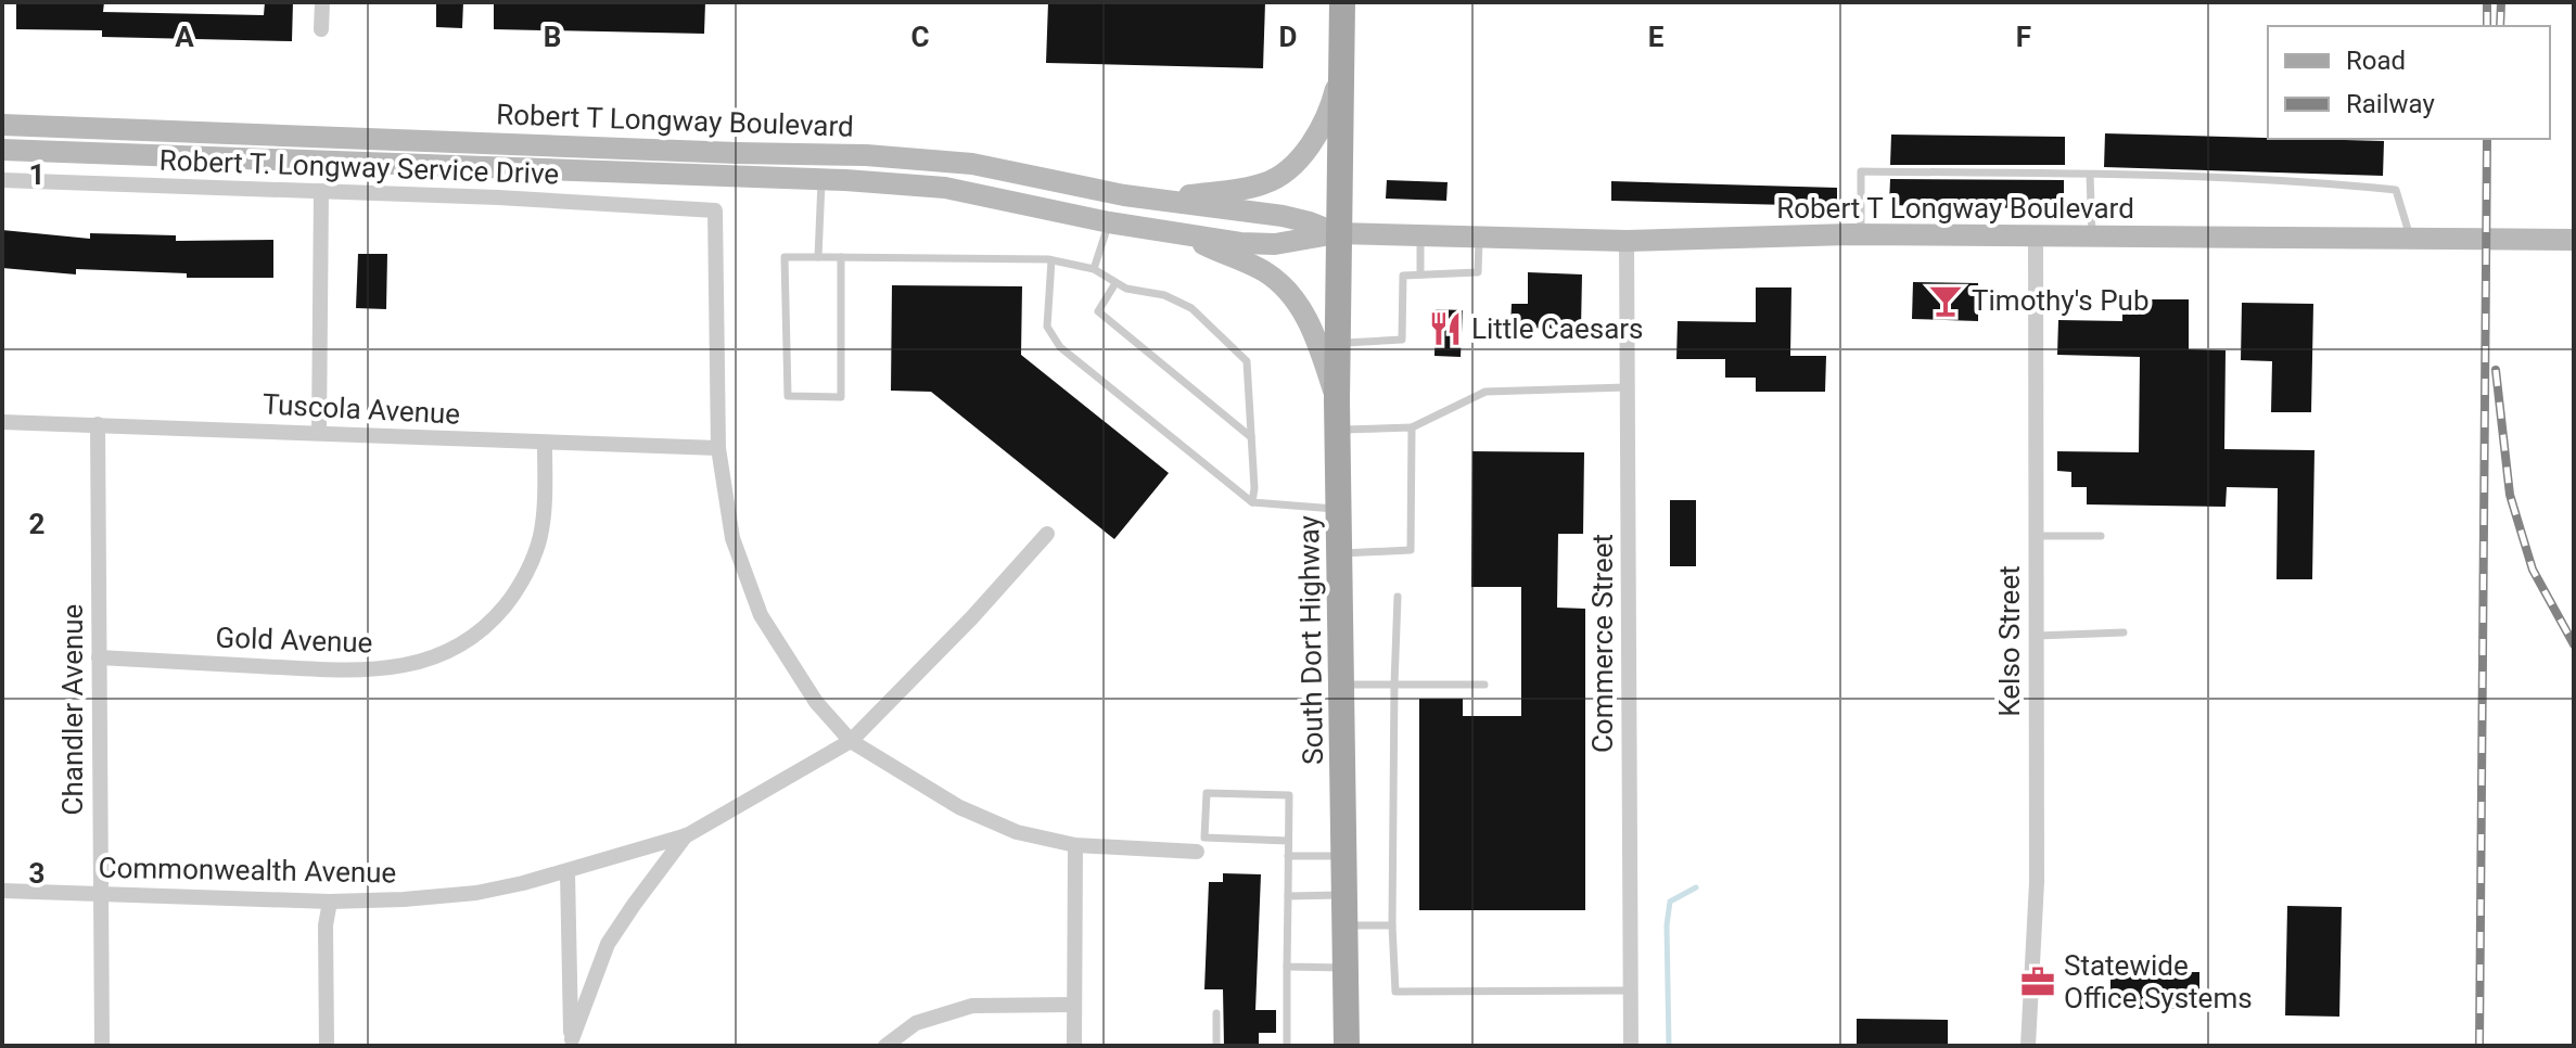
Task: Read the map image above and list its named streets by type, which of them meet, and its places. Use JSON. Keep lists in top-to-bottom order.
{
  "streets": {
    "main road": ["South Dort Highway"],
    "street": [
      "Robert T Longway Boulevard",
      "Robert T. Longway Service Drive",
      "Tuscola Avenue",
      "Gold Avenue",
      "Kelso Street",
      "Commerce Street",
      "Chandler Avenue",
      "Commonwealth Avenue"
    ]
  },
  "crossings": [
    ["Robert T Longway Boulevard", "South Dort Highway"],
    ["Robert T Longway Boulevard", "Kelso Street"],
    ["Robert T Longway Boulevard", "Commerce Street"],
    ["Robert T. Longway Service Drive", "Tuscola Avenue"],
    ["Tuscola Avenue", "Gold Avenue"],
    ["Tuscola Avenue", "Chandler Avenue"],
    ["Gold Avenue", "Chandler Avenue"],
    ["Chandler Avenue", "Commonwealth Avenue"]
  ],
  "places": {
    "bar": ["Timothy's Pub"],
    "restaurant": ["Little Caesars"],
    "office": ["Statewide Office Systems"]
  },
  "legend": ["Road", "Railway"],
  "grid": {
    "columns": [
      "A",
      "B",
      "C",
      "D",
      "E",
      "F"
    ],
    "rows": ["1", "2", "3"]
  }
}
